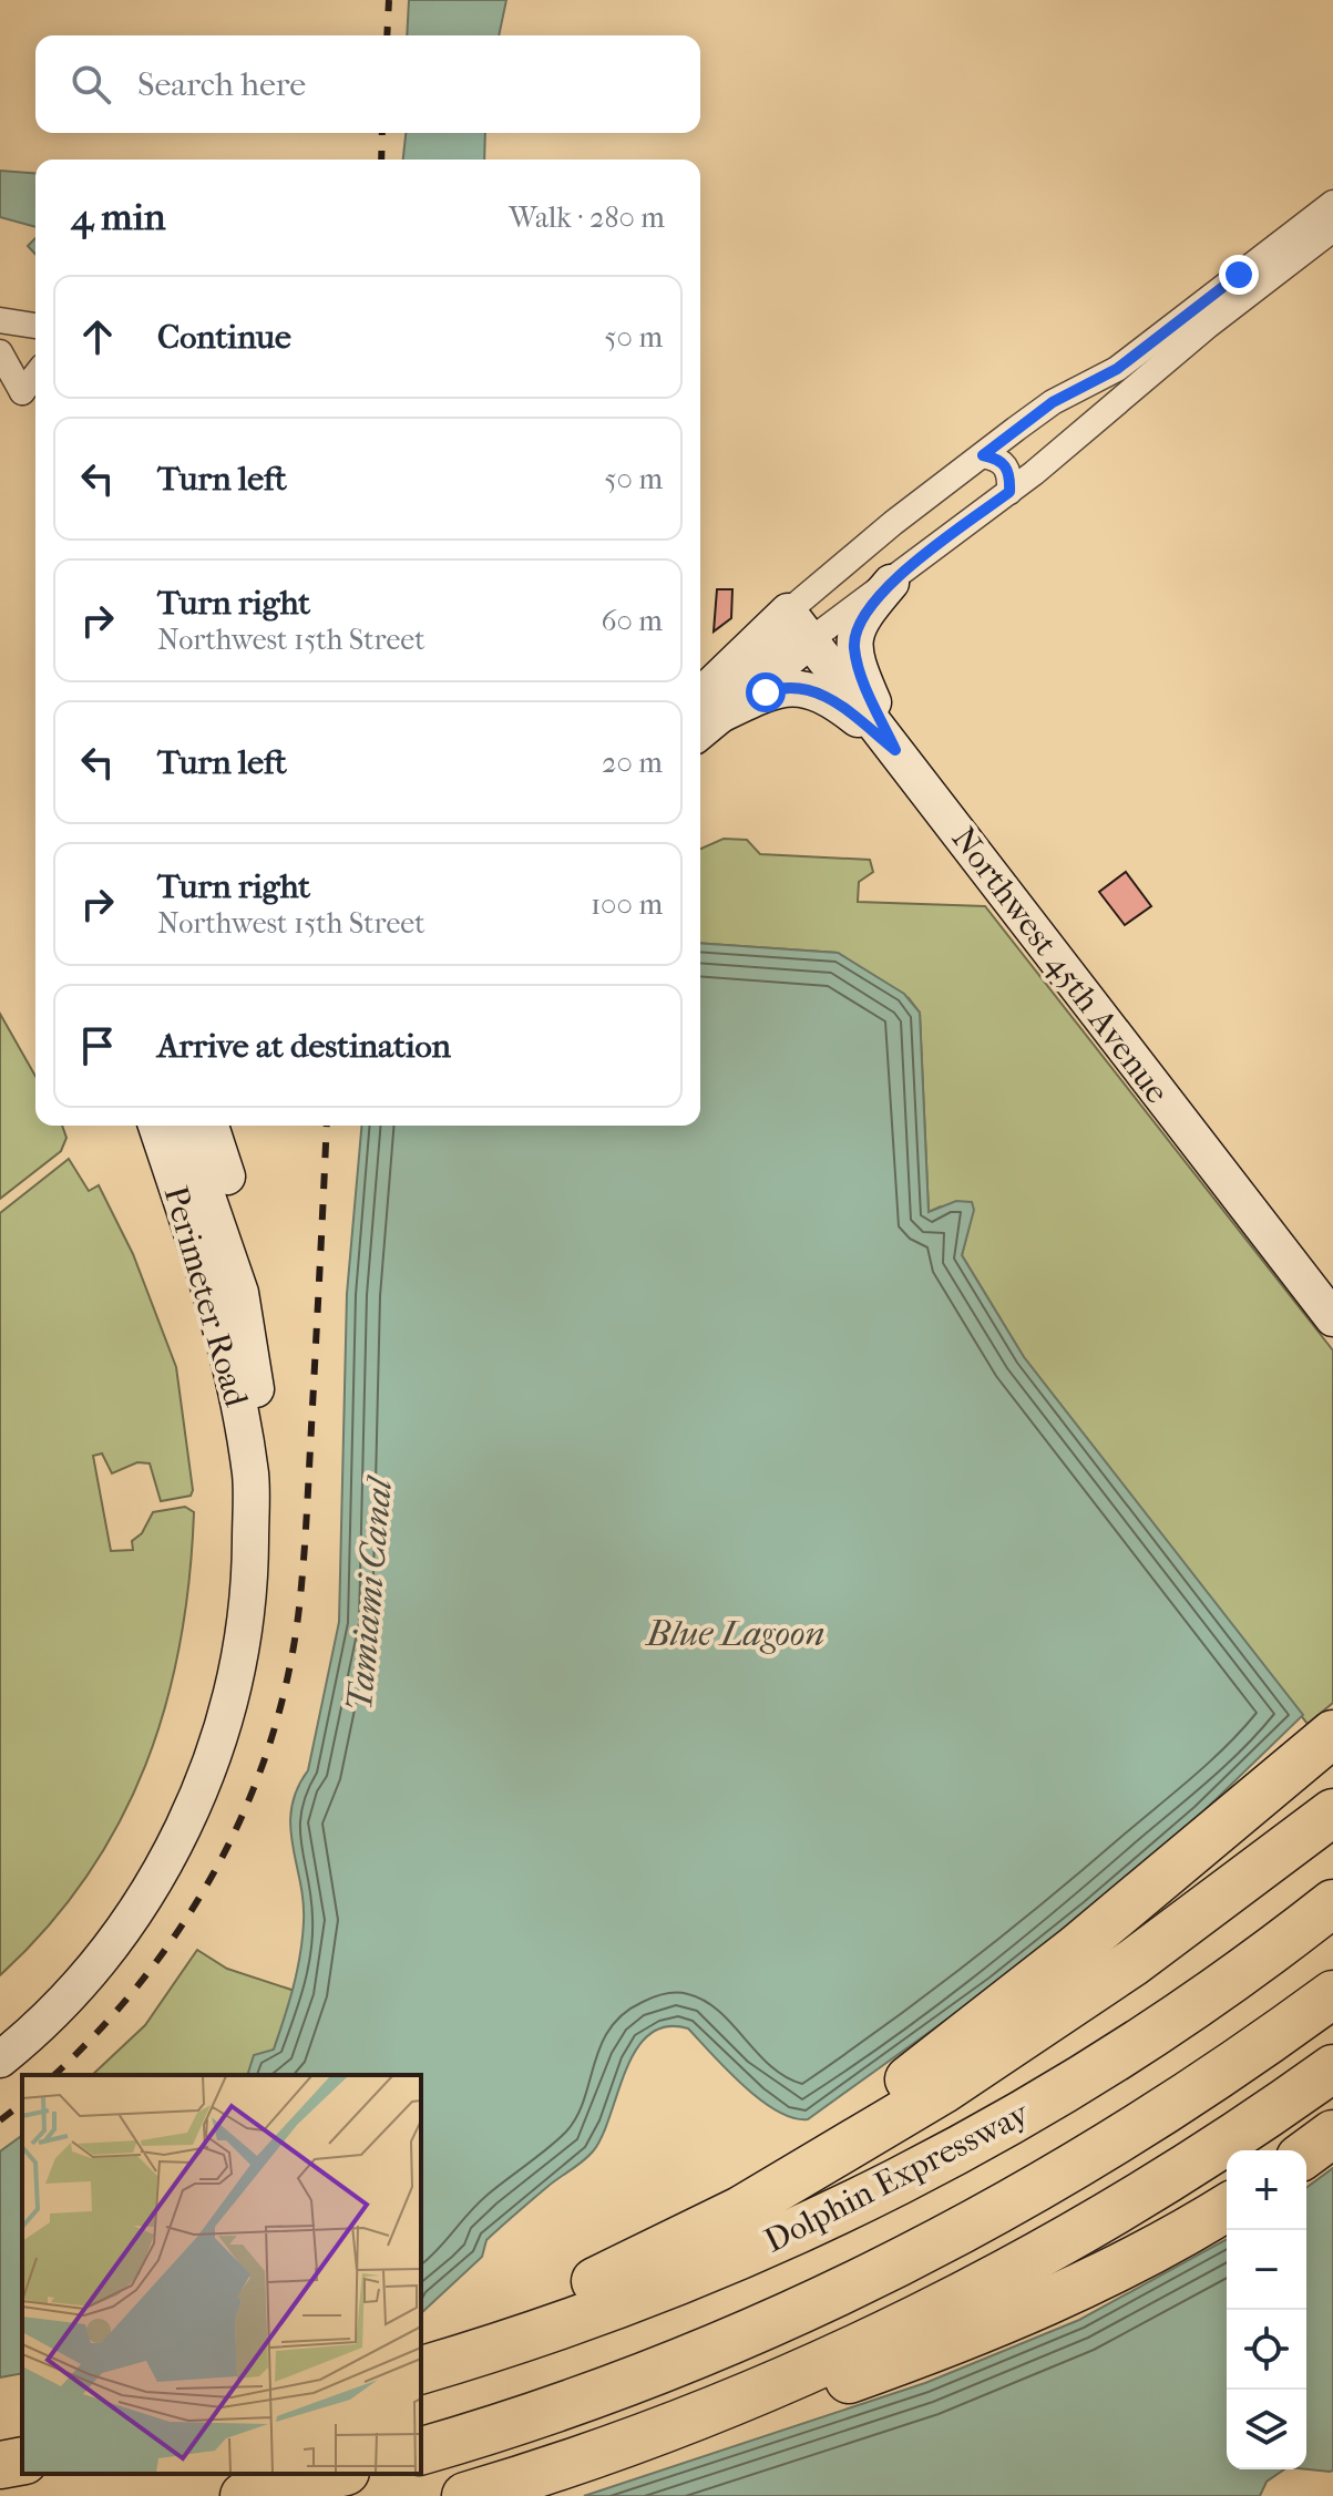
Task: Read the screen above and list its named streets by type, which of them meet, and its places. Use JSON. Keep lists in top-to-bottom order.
{
  "streets": {
    "highway": ["Dolphin Expressway"],
    "street": ["Northwest 45th Avenue", "Perimeter Road"]
  },
  "water": ["Tamiami Canal", "Blue Lagoon"],
  "page": {
    "search": "Search here",
    "heading": ["4 min", "Walk · 280 m"],
    "list": [
      ["Continue", "50 m"],
      ["Turn left", "50 m"],
      ["Turn right", "Northwest 15th Street", "60 m"],
      ["Turn left", "20 m"],
      ["Turn right", "Northwest 15th Street", "100 m"],
      "Arrive at destination"
    ],
    "map_buttons": ["+", "−"]
  }
}
